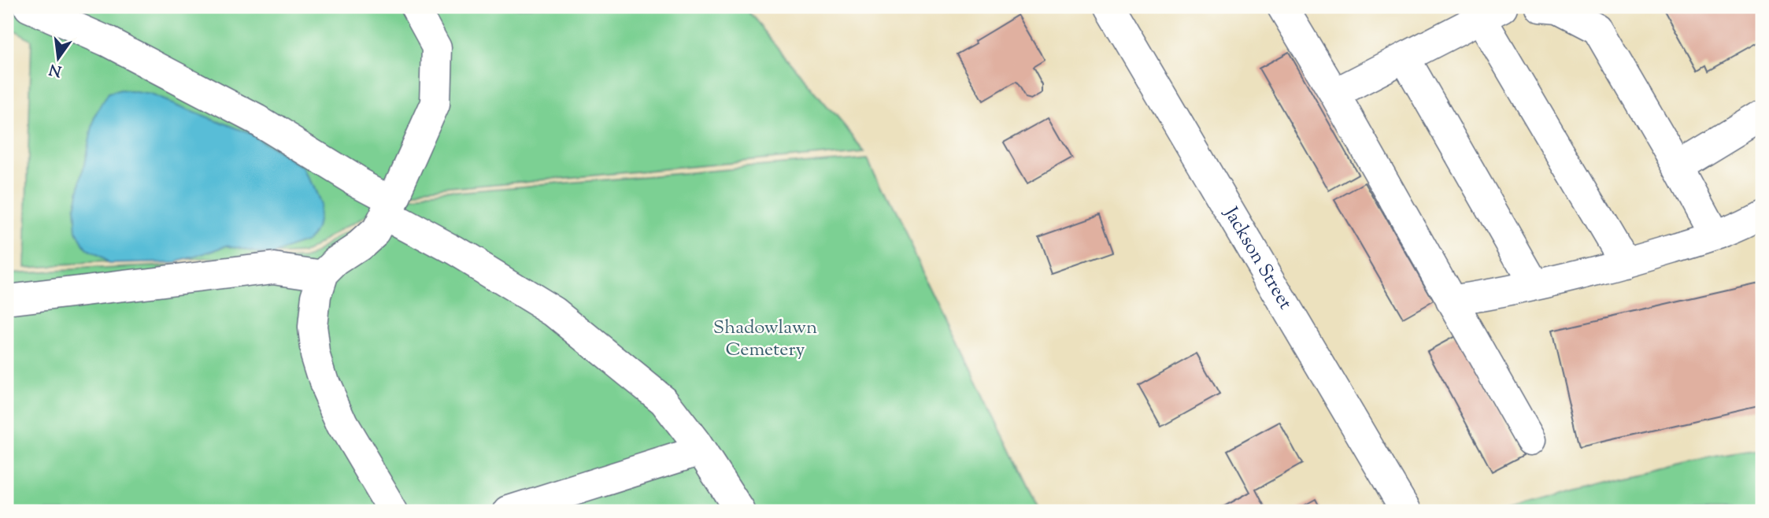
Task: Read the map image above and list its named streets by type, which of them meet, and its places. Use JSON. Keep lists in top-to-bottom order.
{
  "streets": {
    "main road": ["Jackson Street"]
  },
  "parks": ["Shadowlawn Cemetery"],
  "north": "bottom"
}
